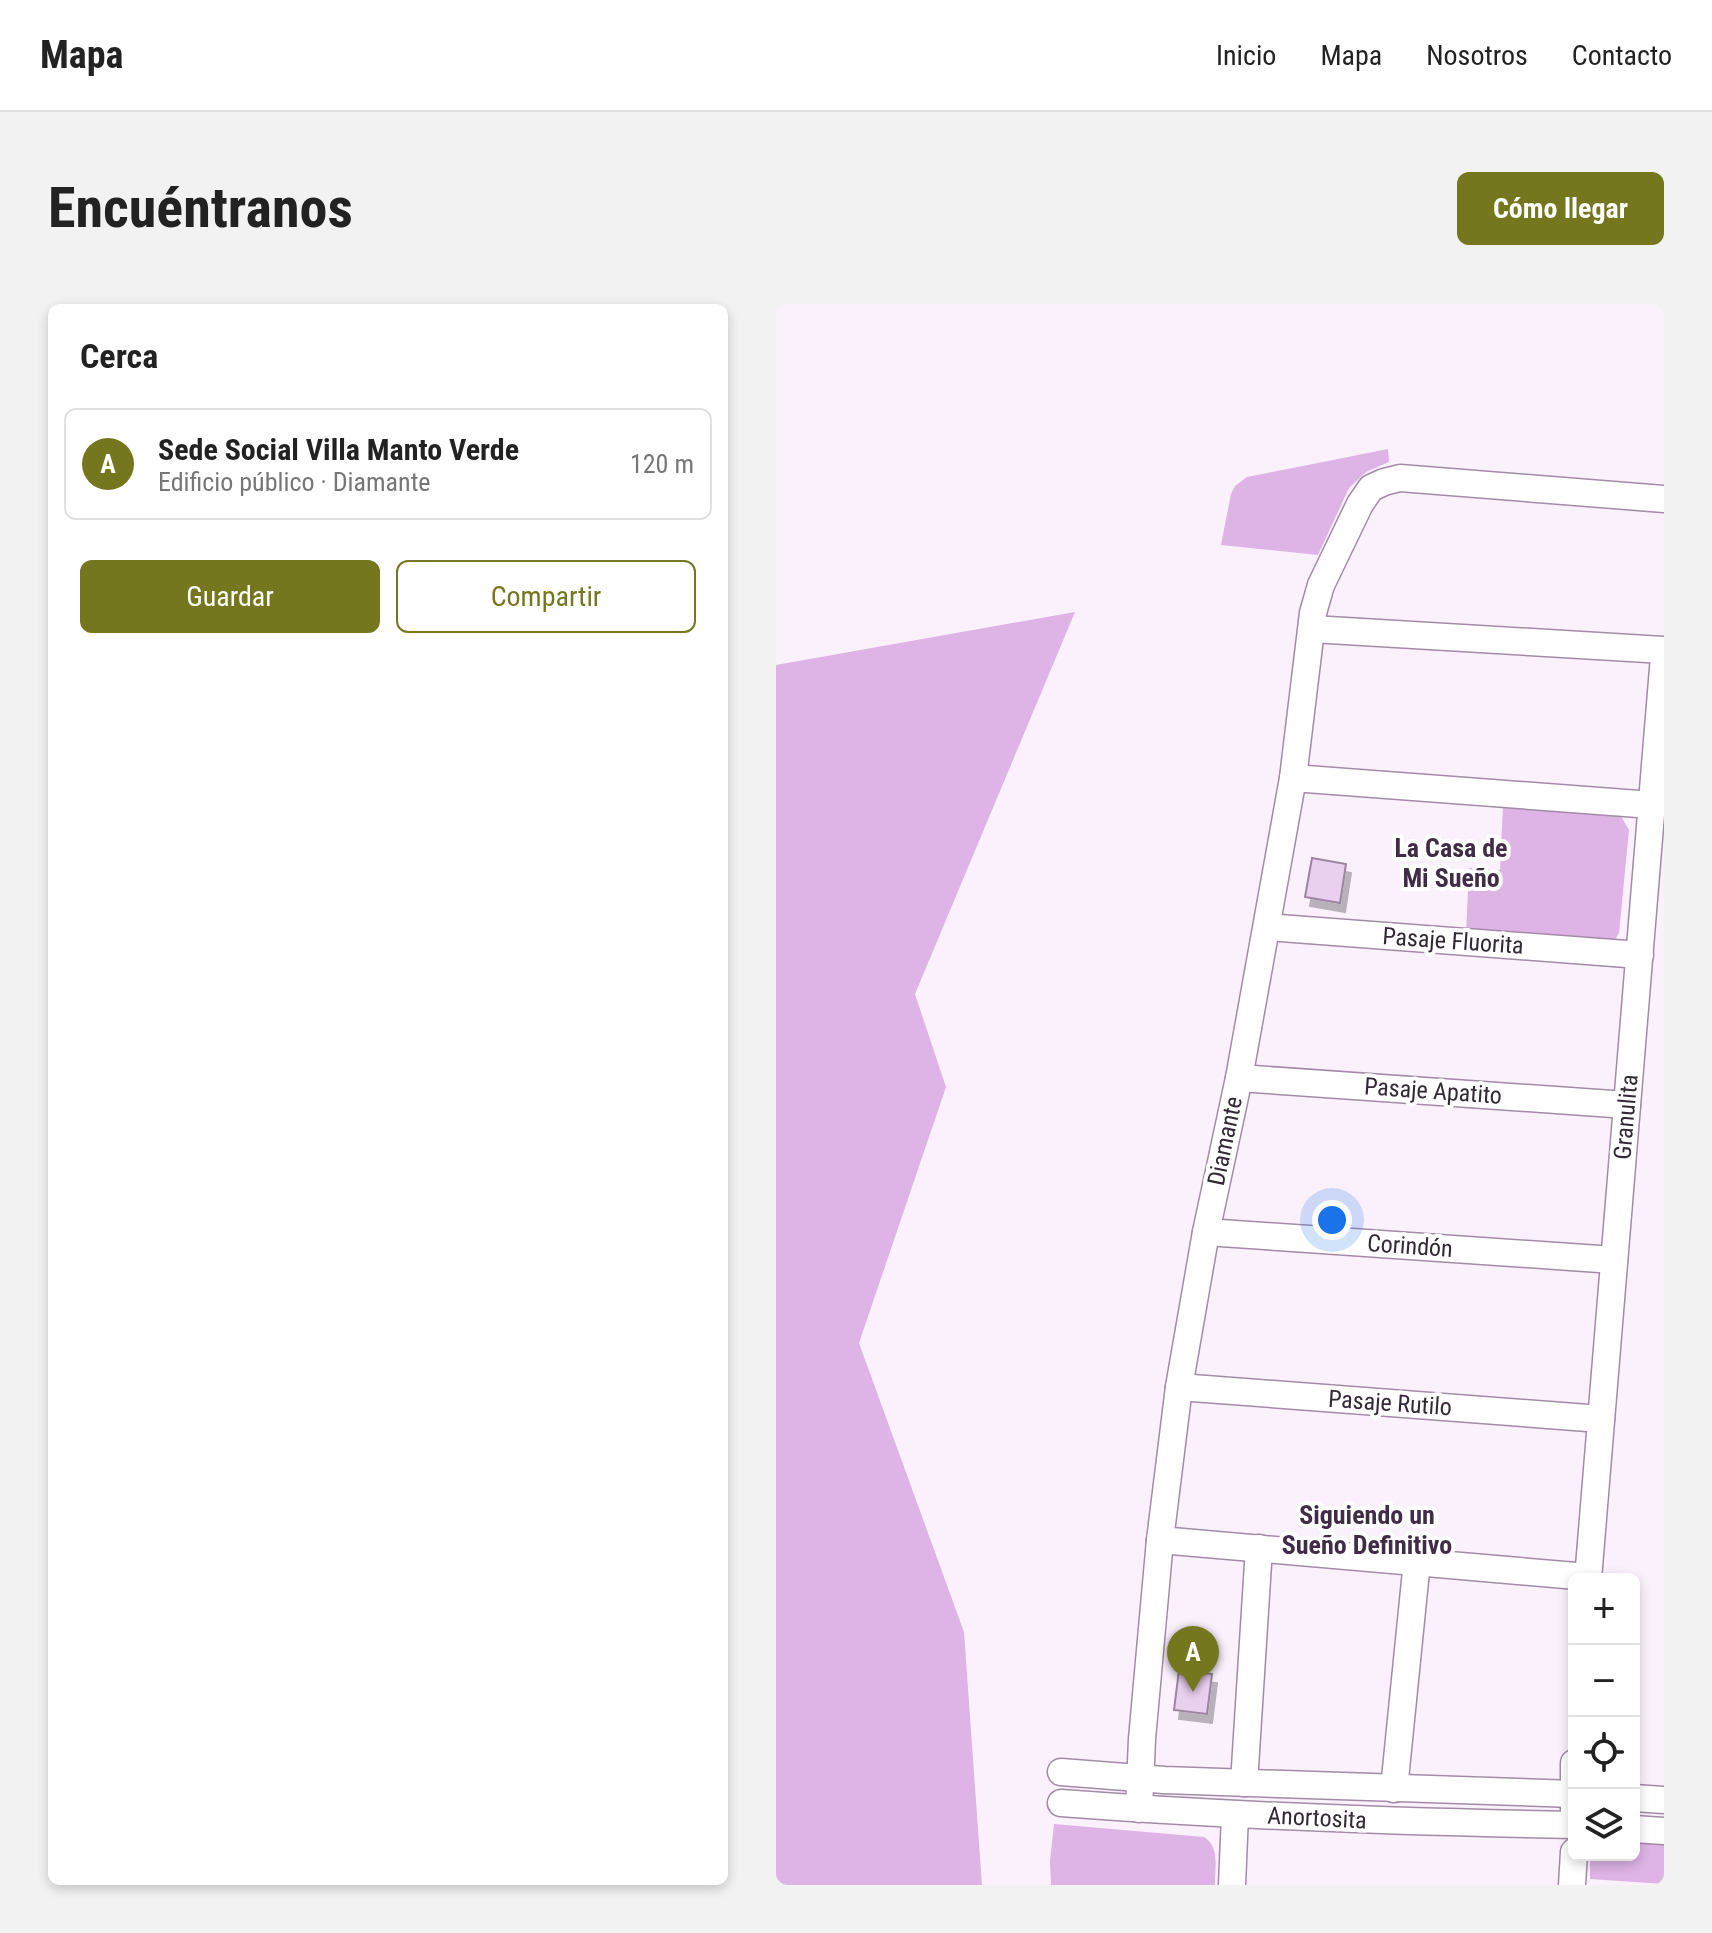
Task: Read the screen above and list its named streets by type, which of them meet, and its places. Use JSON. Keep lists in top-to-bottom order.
{
  "streets": {
    "street": [
      "Pasaje Fluorita",
      "Pasaje Apatito",
      "Granulita",
      "Diamante",
      "Corindón",
      "Pasaje Rutilo",
      "Anortosita"
    ]
  },
  "crossings": [
    ["Pasaje Fluorita", "Granulita"],
    ["Pasaje Fluorita", "Diamante"],
    ["Pasaje Apatito", "Granulita"],
    ["Pasaje Apatito", "Diamante"],
    ["Granulita", "Corindón"],
    ["Granulita", "Pasaje Rutilo"],
    ["Diamante", "Corindón"],
    ["Diamante", "Pasaje Rutilo"],
    ["Diamante", "Anortosita"]
  ],
  "districts": ["La Casa de Mi Sueño", "Siguiendo un Sueño Definitivo"],
  "page": {
    "header": "Mapa",
    "nav": [
      "Inicio",
      "Mapa",
      "Nosotros",
      "Contacto"
    ],
    "buttons": [
      "Cómo llegar",
      ["Guardar", "Compartir"]
    ],
    "title": "Encuéntranos",
    "heading": "Cerca",
    "list": [
      {
        "mark": "A",
        "name": "Sede Social Villa Manto Verde",
        "note": "Edificio público · Diamante",
        "value": "120 m"
      }
    ],
    "map_buttons": ["+", "−"],
    "pins": "A"
  }
}
